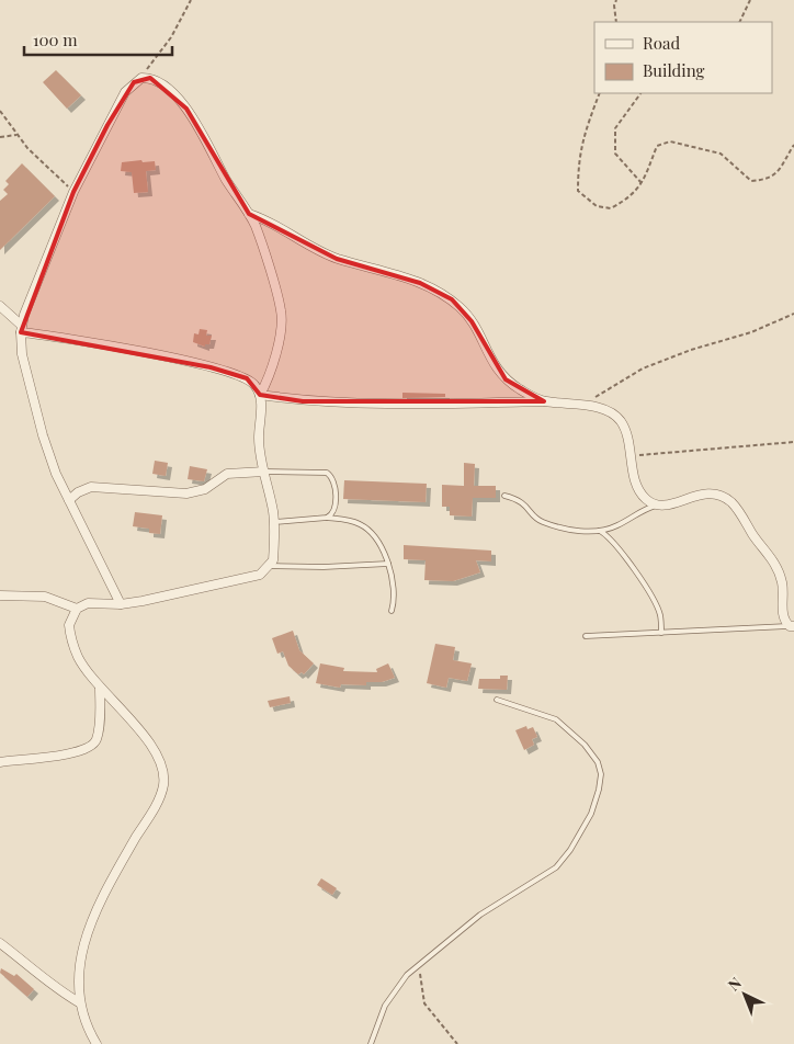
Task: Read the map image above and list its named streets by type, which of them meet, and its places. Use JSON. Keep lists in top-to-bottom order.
{
  "legend": ["Road", "Building"],
  "scale_bar": "100 m",
  "north": "top left"
}
